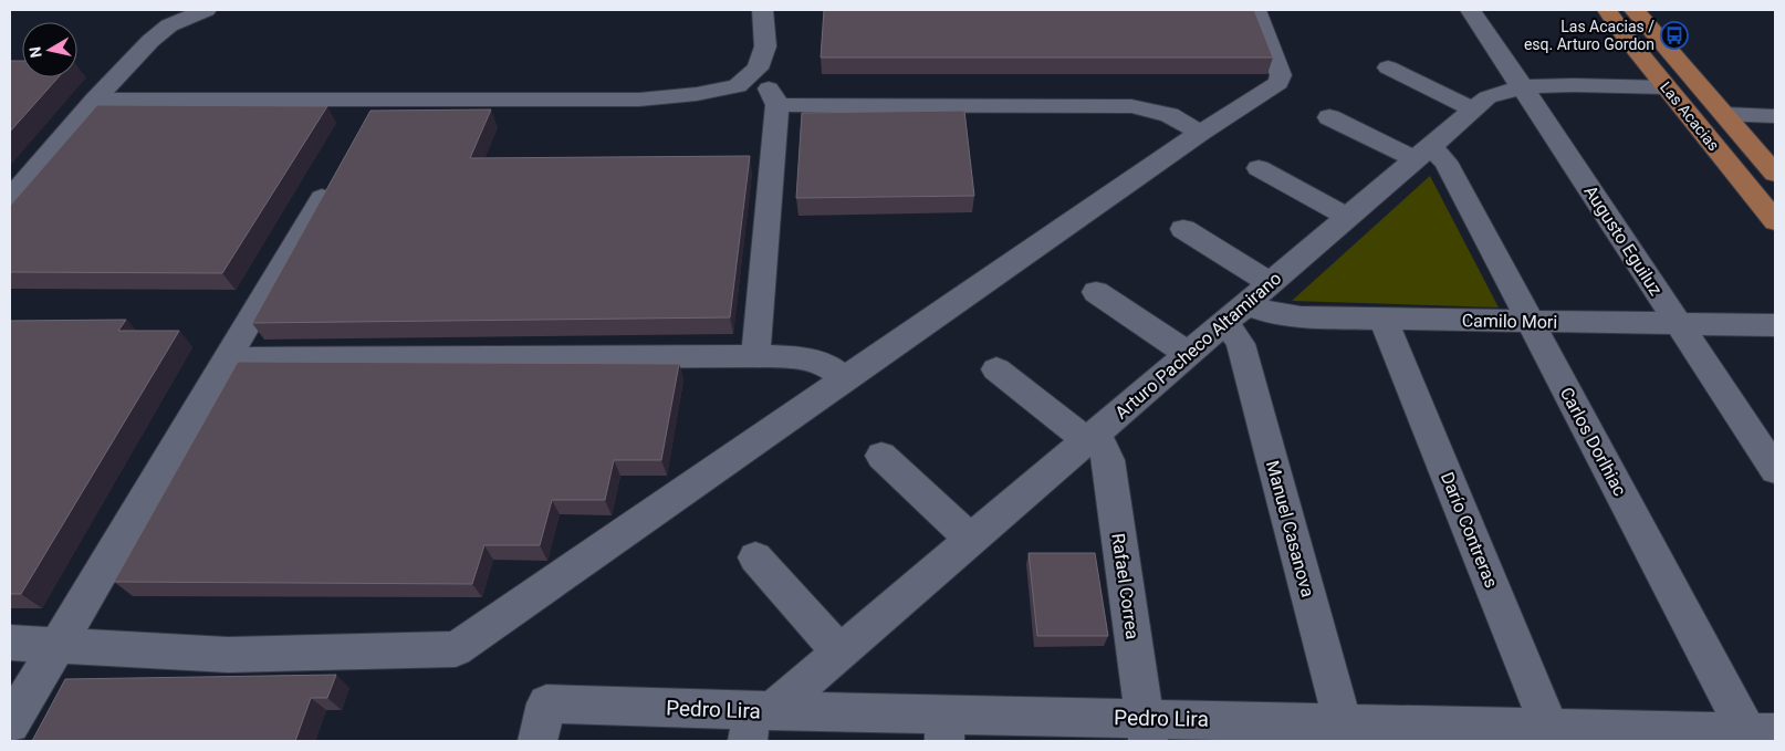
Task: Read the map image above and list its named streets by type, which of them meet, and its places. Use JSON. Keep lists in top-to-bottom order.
{
  "streets": {
    "main road": ["Las Acacias"],
    "street": [
      "Augusto Eguiluz",
      "Camilo Mori",
      "Arturo Pacheco Altamirano",
      "Carlos Dorlhiac",
      "Manuel Casanova",
      "Darío Contreras",
      "Rafael Correa",
      "Pedro Lira"
    ]
  },
  "crossings": [
    ["Las Acacias", "Arturo Pacheco Altamirano"],
    ["Augusto Eguiluz", "Camilo Mori"],
    ["Augusto Eguiluz", "Arturo Pacheco Altamirano"],
    ["Camilo Mori", "Arturo Pacheco Altamirano"],
    ["Camilo Mori", "Carlos Dorlhiac"],
    ["Camilo Mori", "Manuel Casanova"],
    ["Camilo Mori", "Darío Contreras"],
    ["Arturo Pacheco Altamirano", "Carlos Dorlhiac"],
    ["Arturo Pacheco Altamirano", "Manuel Casanova"],
    ["Arturo Pacheco Altamirano", "Rafael Correa"],
    ["Arturo Pacheco Altamirano", "Pedro Lira"],
    ["Carlos Dorlhiac", "Pedro Lira"],
    ["Manuel Casanova", "Pedro Lira"],
    ["Darío Contreras", "Pedro Lira"],
    ["Rafael Correa", "Pedro Lira"]
  ],
  "places": {
    "bus stop": ["Las Acacias / esq. Arturo Gordon"]
  },
  "north": "left"
}
